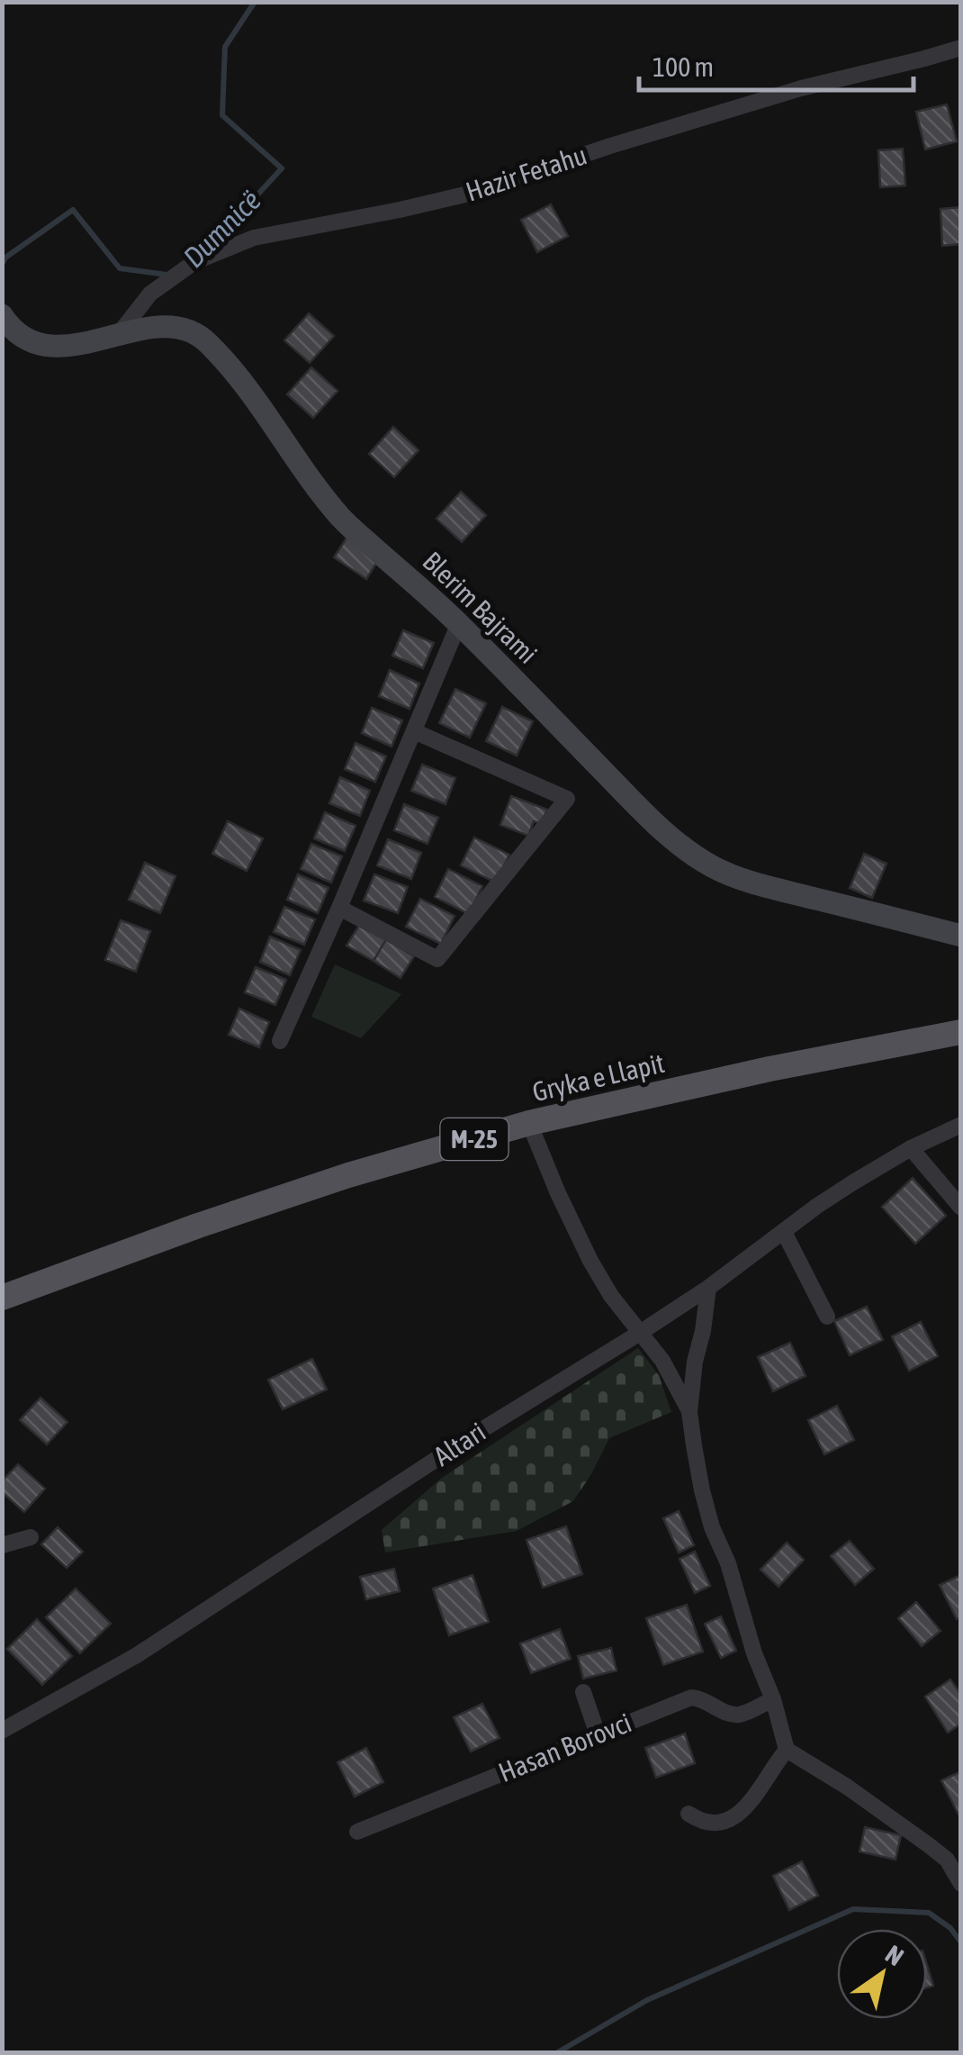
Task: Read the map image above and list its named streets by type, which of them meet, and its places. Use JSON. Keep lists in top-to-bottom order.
{
  "streets": {
    "main road": ["Gryka e Llapit", "M-25"],
    "street": [
      "Hazir Fetahu",
      "Blerim Bajrami",
      "Altari",
      "Hasan Borovci"
    ]
  },
  "crossings": [
    ["Hazir Fetahu", "Blerim Bajrami"]
  ],
  "water": ["Dumnicë"],
  "scale_bar": "100 m",
  "north": "top right"
}
